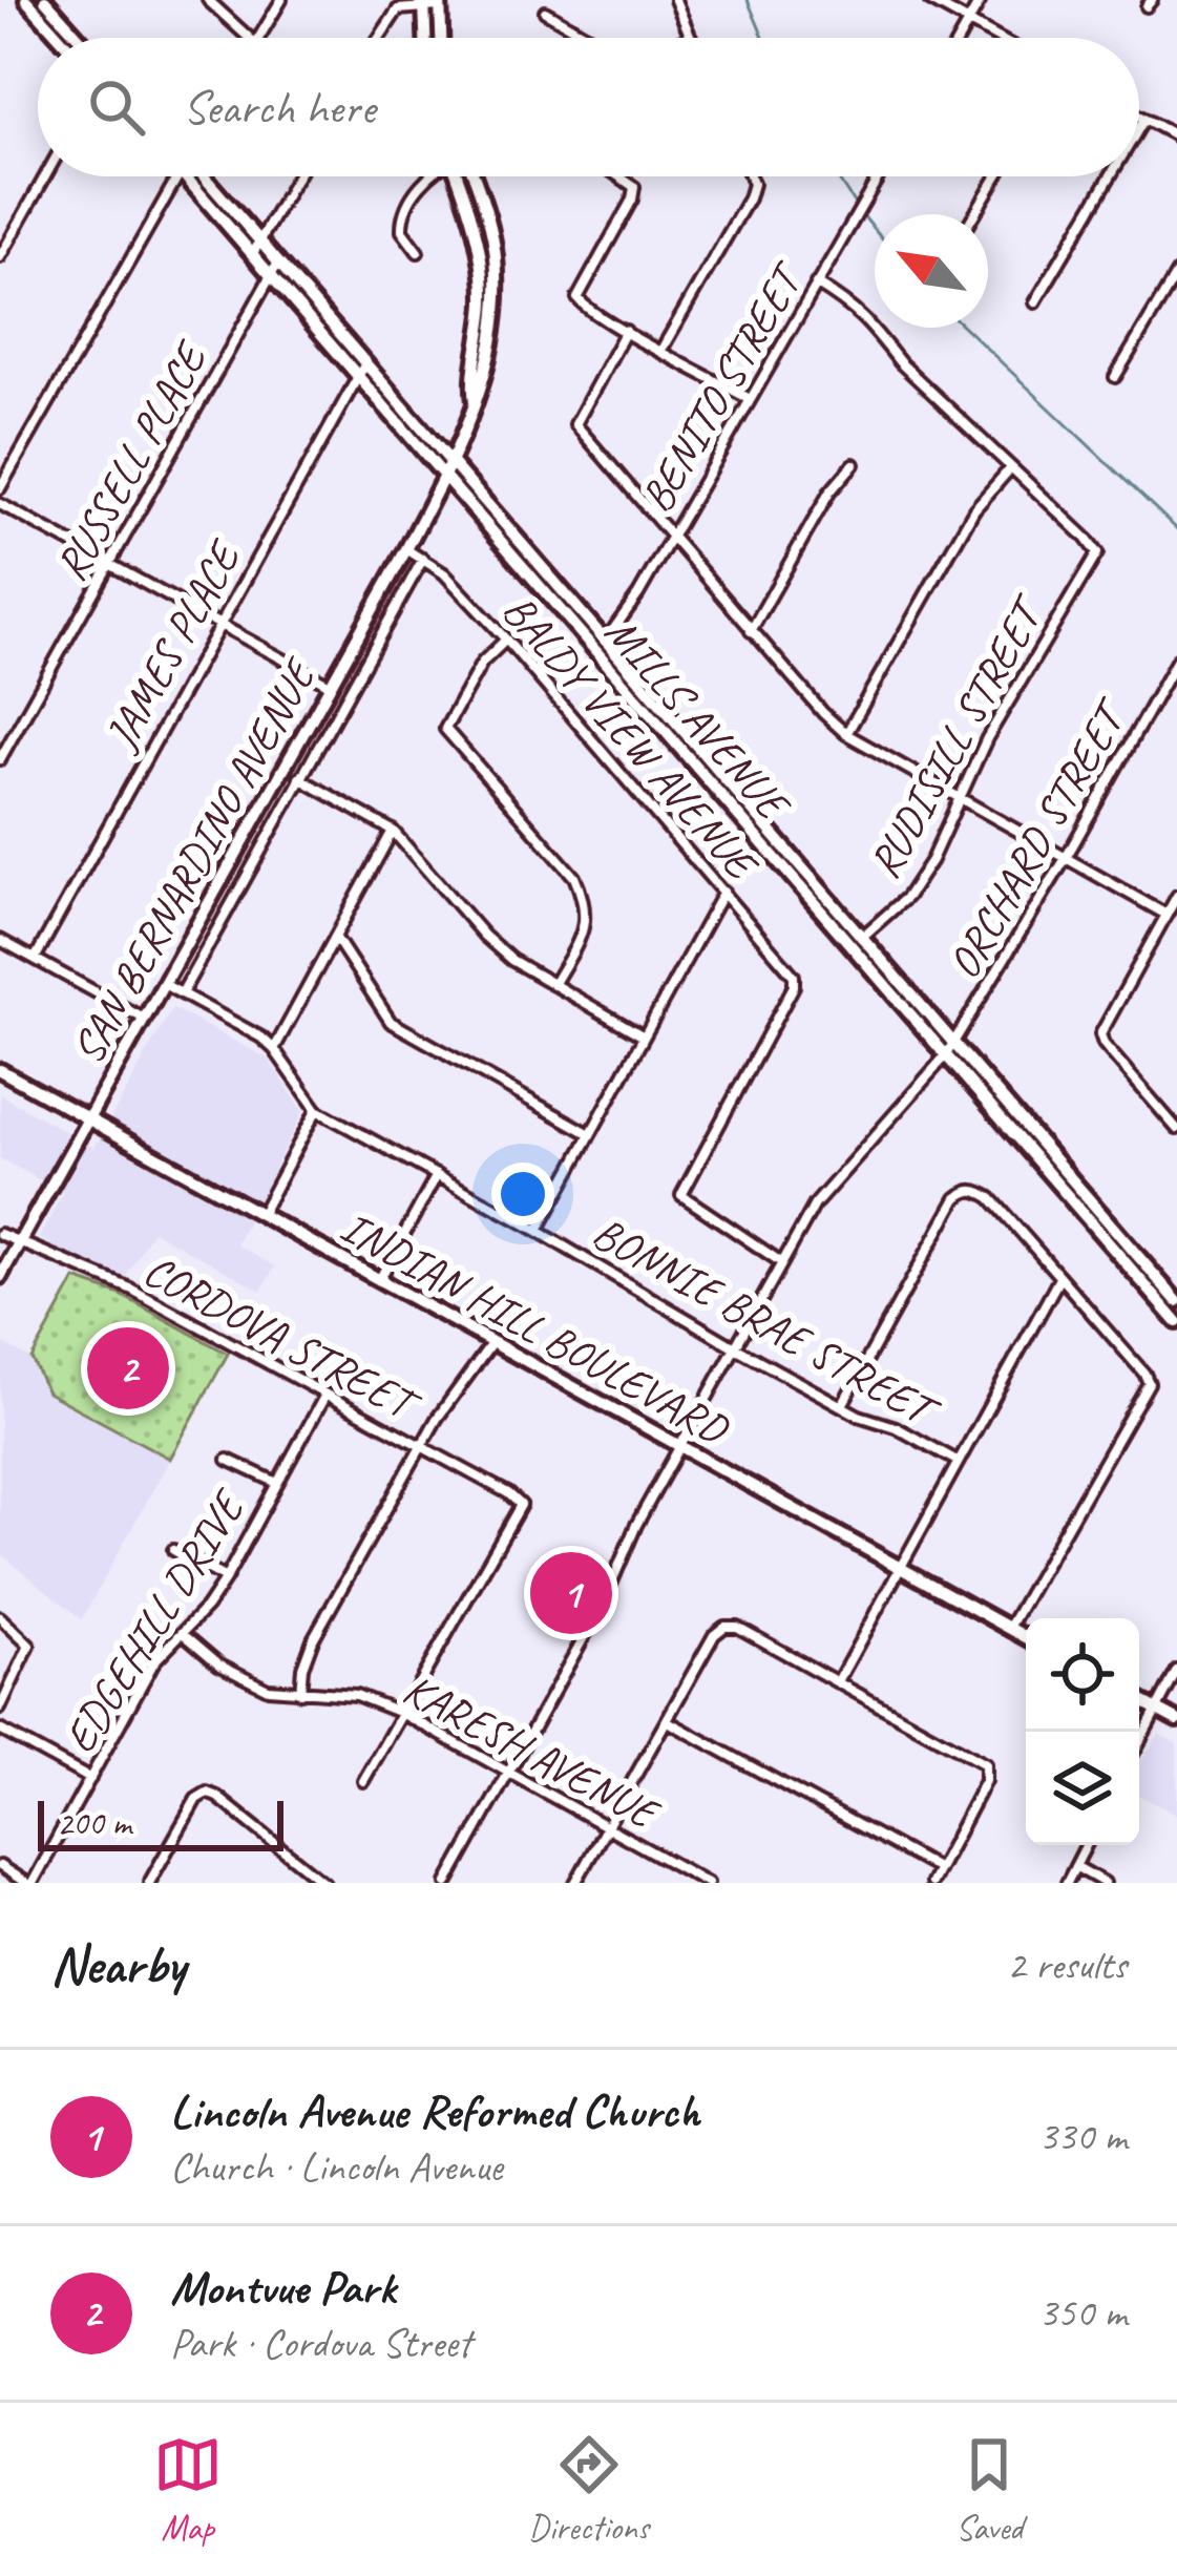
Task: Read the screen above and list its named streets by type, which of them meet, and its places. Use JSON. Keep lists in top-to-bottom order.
{
  "streets": {
    "main road": ["MILLS AVENUE", "SAN BERNARDINO AVENUE", "INDIAN HILL BOULEVARD"],
    "street": [
      "BENITO STREET",
      "RUSSELL PLACE",
      "JAMES PLACE",
      "BALDY VIEW AVENUE",
      "RUDISILL STREET",
      "ORCHARD STREET",
      "BONNIE BRAE STREET",
      "CORDOVA STREET",
      "EDGEHILL DRIVE",
      "KARESH AVENUE"
    ]
  },
  "crossings": [
    ["BENITO STREET", "MILLS AVENUE"],
    ["RUSSELL PLACE", "MILLS AVENUE"],
    ["JAMES PLACE", "MILLS AVENUE"],
    ["MILLS AVENUE", "RUDISILL STREET"],
    ["MILLS AVENUE", "ORCHARD STREET"],
    ["MILLS AVENUE", "SAN BERNARDINO AVENUE"],
    ["BALDY VIEW AVENUE", "ORCHARD STREET"],
    ["BALDY VIEW AVENUE", "SAN BERNARDINO AVENUE"],
    ["ORCHARD STREET", "BONNIE BRAE STREET"],
    ["ORCHARD STREET", "INDIAN HILL BOULEVARD"],
    ["ORCHARD STREET", "KARESH AVENUE"],
    ["SAN BERNARDINO AVENUE", "BONNIE BRAE STREET"],
    ["SAN BERNARDINO AVENUE", "INDIAN HILL BOULEVARD"],
    ["SAN BERNARDINO AVENUE", "CORDOVA STREET"],
    ["CORDOVA STREET", "EDGEHILL DRIVE"],
    ["CORDOVA STREET", "KARESH AVENUE"],
    ["EDGEHILL DRIVE", "KARESH AVENUE"]
  ],
  "scale_bar": "200 m",
  "north": "top left",
  "page": {
    "search": "Search here",
    "pins": ["2", "1"],
    "scale": "200 m",
    "heading": ["Nearby", "2 results"],
    "list": [
      {
        "mark": "1",
        "name": "Lincoln Avenue Reformed Church",
        "note": "Church · Lincoln Avenue",
        "value": "330 m"
      },
      {
        "mark": "2",
        "name": "Montvue Park",
        "note": "Park · Cordova Street",
        "value": "350 m"
      }
    ],
    "nav": ["Map", "Directions", "Saved"]
  }
}
